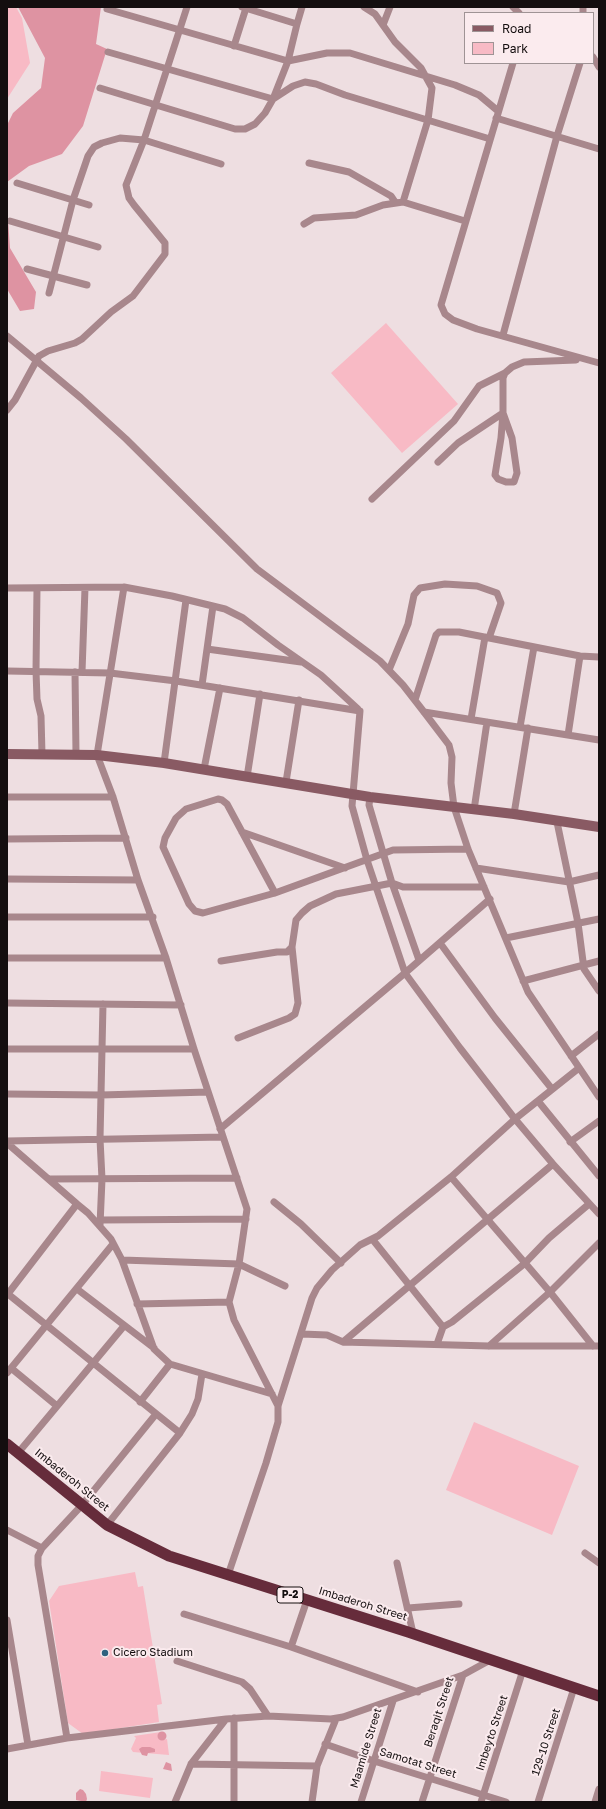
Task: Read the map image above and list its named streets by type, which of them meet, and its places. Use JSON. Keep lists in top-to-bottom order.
{
  "streets": {
    "highway": ["Imbaderoh Street", "P-2"],
    "street": [
      "Beraqit Street",
      "Imbeyto Street",
      "129-10 Street",
      "Maamide Street",
      "Samotat Street"
    ]
  },
  "crossings": [
    ["Imbaderoh Street", "Imbeyto Street"],
    ["Imbaderoh Street", "129-10 Street"],
    ["Beraqit Street", "Samotat Street"],
    ["Imbeyto Street", "Samotat Street"],
    ["Maamide Street", "Samotat Street"]
  ],
  "places": ["Cicero Stadium"],
  "legend": ["Road", "Park"]
}
